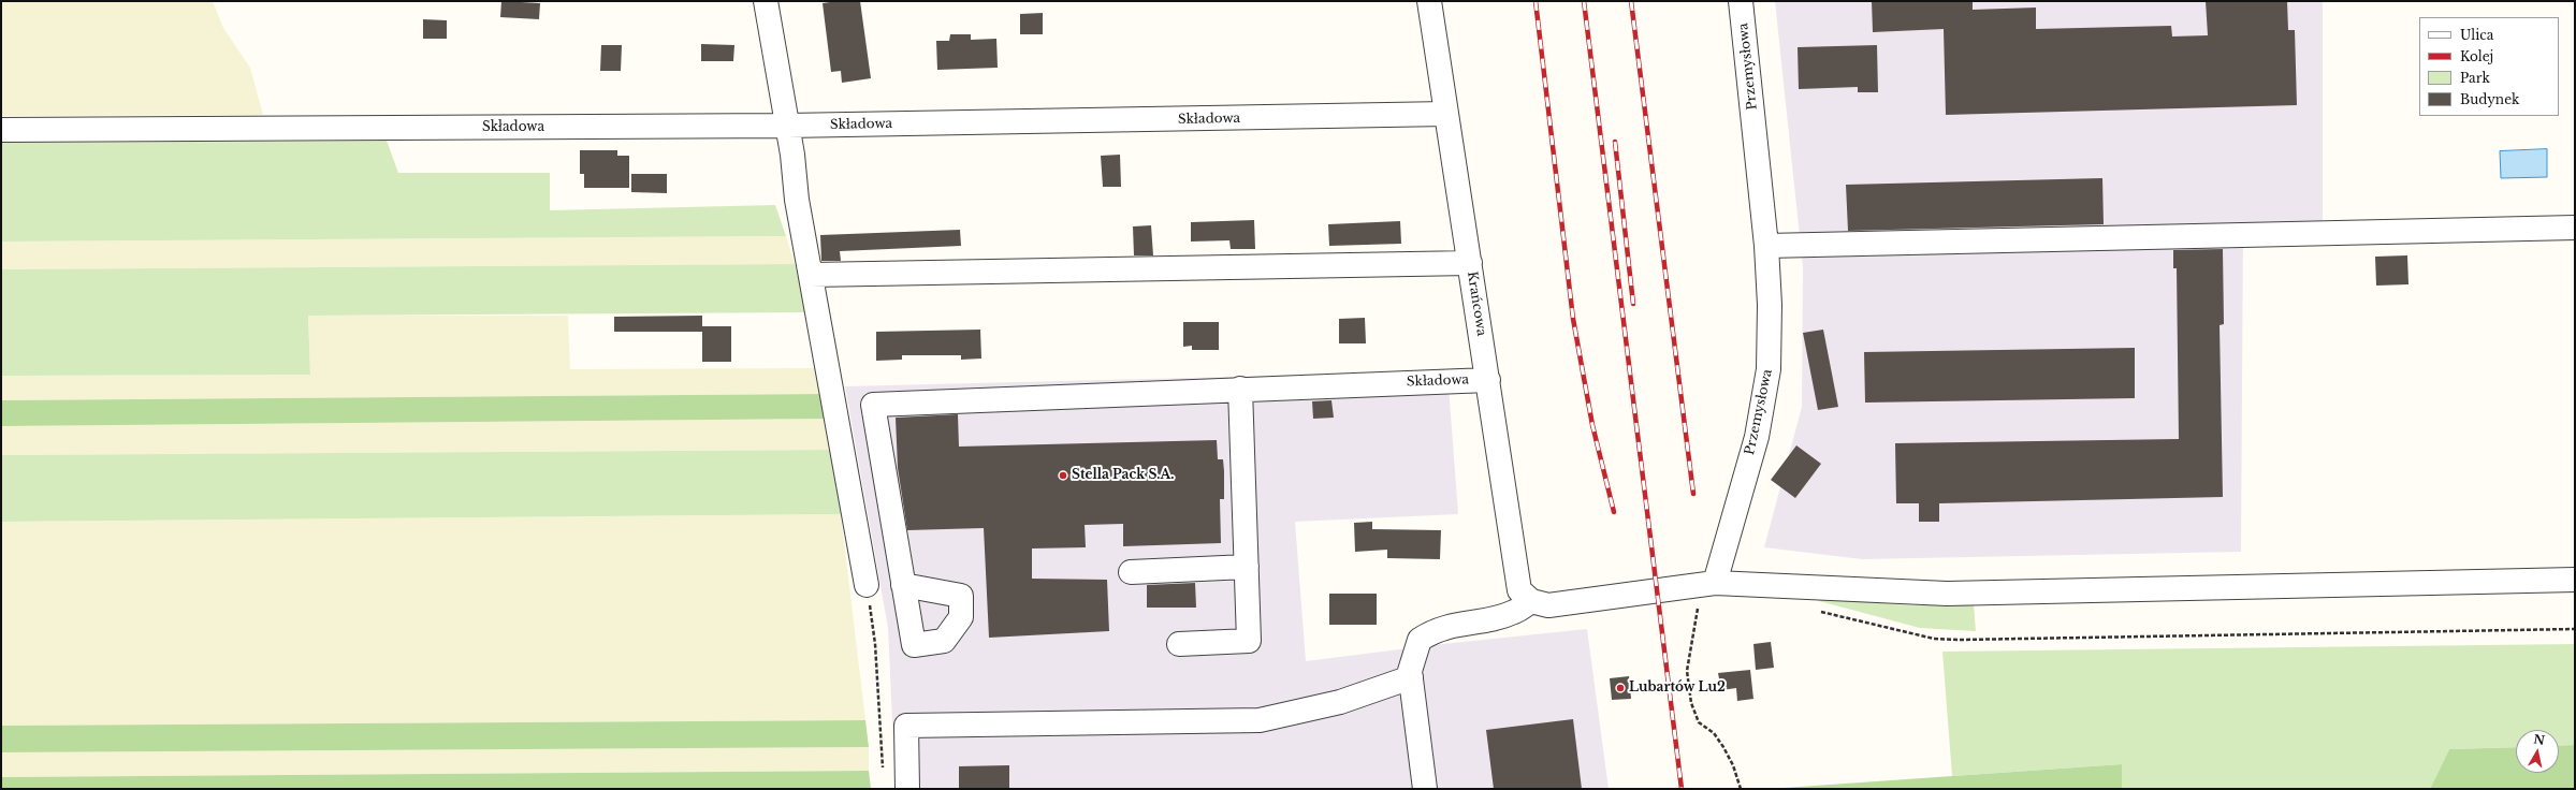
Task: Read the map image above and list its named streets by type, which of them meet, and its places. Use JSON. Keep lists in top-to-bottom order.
{
  "streets": {
    "street": ["Przemysłowa", "Składowa", "Krańcowa"]
  },
  "crossings": [
    ["Składowa", "Krańcowa"]
  ],
  "places": ["Stella Pack S.A.", "Lubartów Lu2"],
  "legend": [
    "Ulica",
    "Kolej",
    "Park",
    "Budynek"
  ],
  "north": "top"
}
